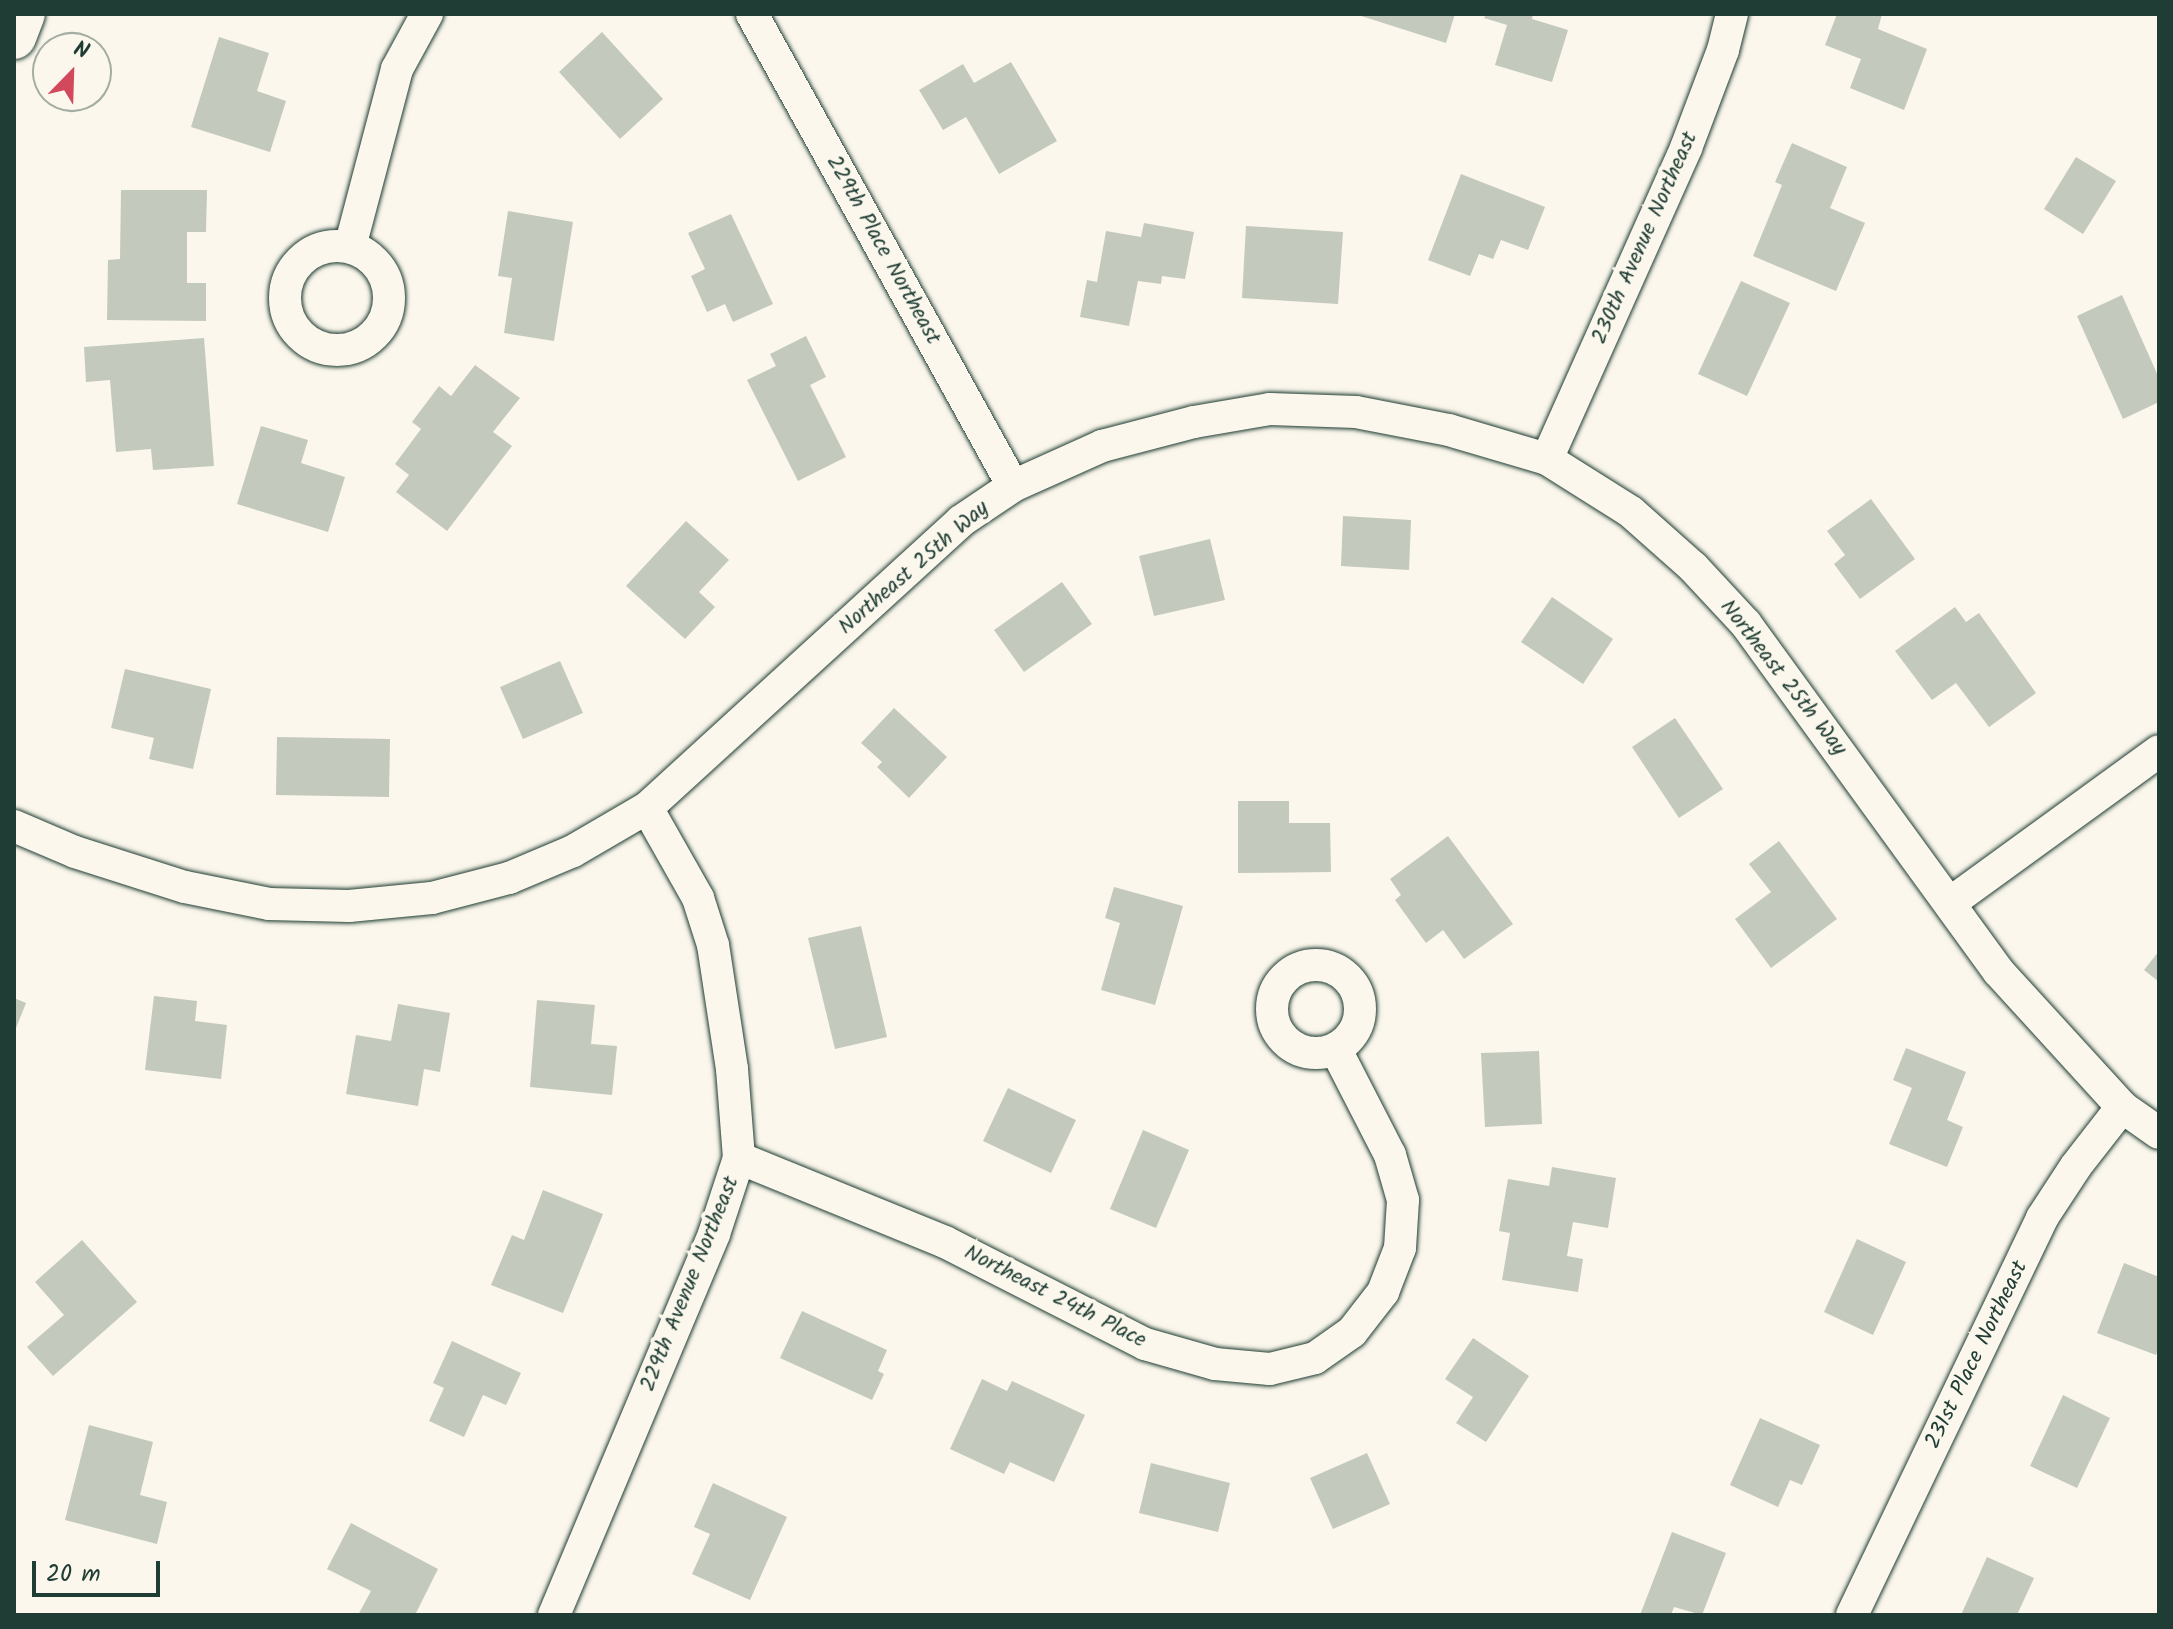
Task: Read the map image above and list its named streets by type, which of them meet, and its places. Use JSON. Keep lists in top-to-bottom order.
{
  "streets": {
    "street": [
      "230th Avenue Northeast",
      "229th Place Northeast",
      "Northeast 25th Way",
      "229th Avenue Northeast",
      "Northeast 24th Place",
      "231st Place Northeast"
    ]
  },
  "crossings": [
    ["230th Avenue Northeast", "Northeast 25th Way"],
    ["229th Place Northeast", "Northeast 25th Way"],
    ["Northeast 25th Way", "229th Avenue Northeast"],
    ["Northeast 25th Way", "231st Place Northeast"],
    ["229th Avenue Northeast", "Northeast 24th Place"]
  ],
  "scale_bar": "20 m",
  "north": "top right"
}
